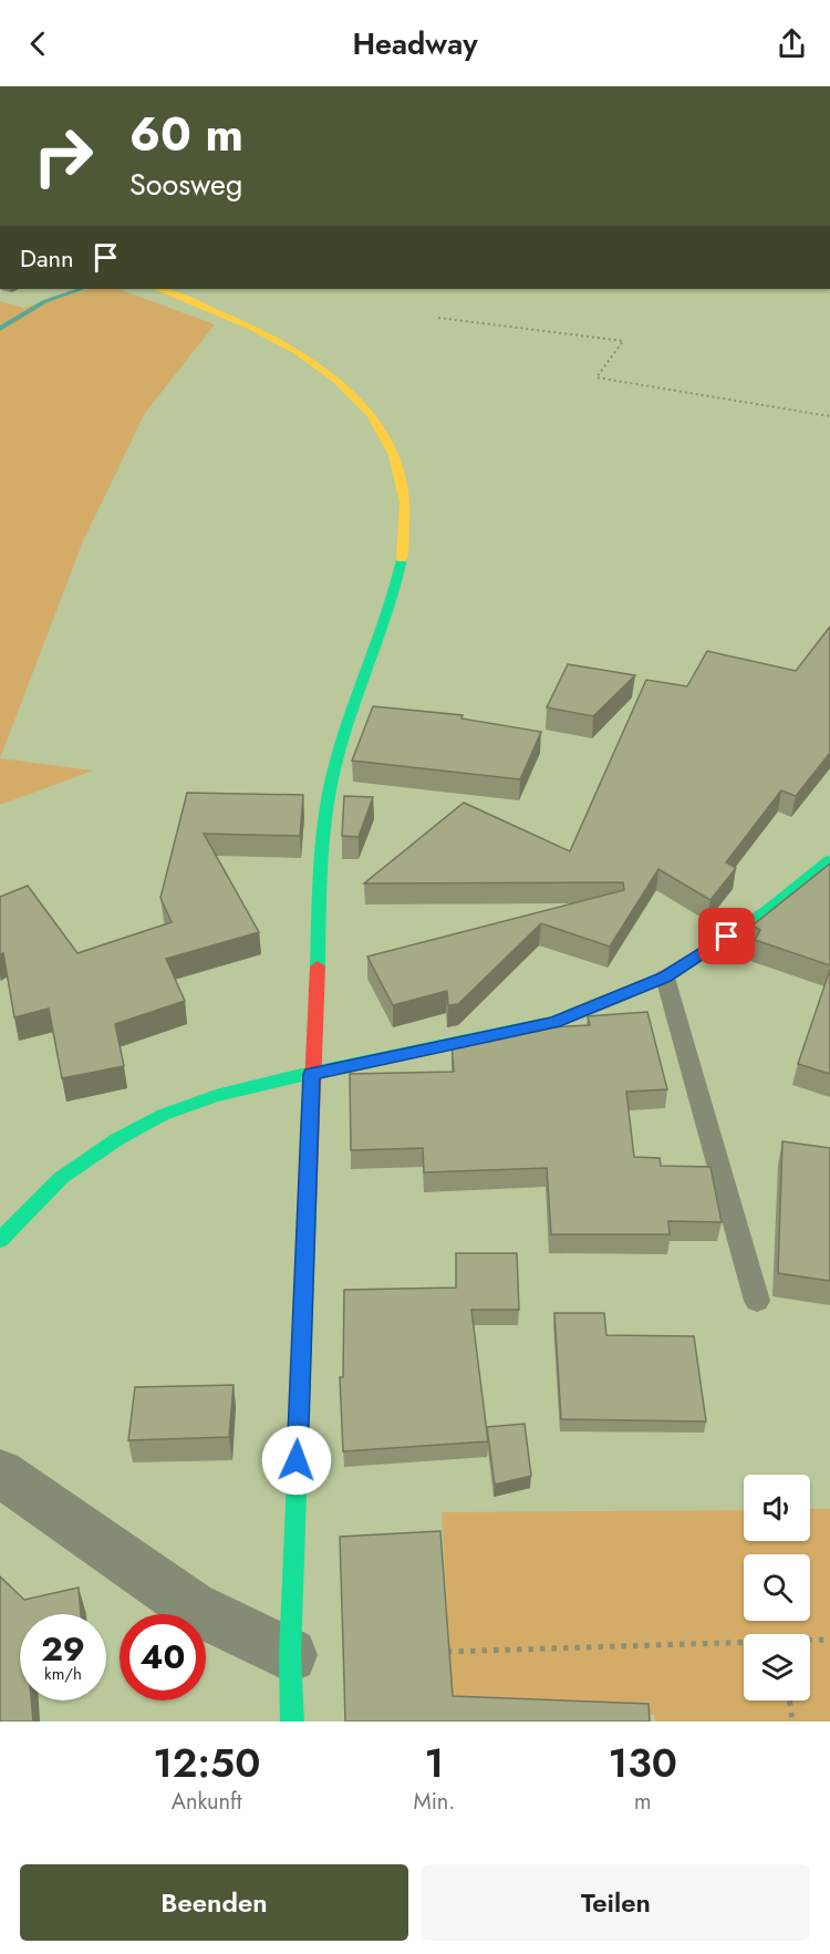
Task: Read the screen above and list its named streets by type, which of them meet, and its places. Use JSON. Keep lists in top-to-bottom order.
{
  "page": {
    "header": "Headway",
    "turn": ["60 m", "Soosweg"],
    "then": "Dann",
    "speed": "29 km/h",
    "limit": "40",
    "eta": [
      "12:50",
      "Ankunft",
      "1",
      "Min.",
      "130",
      "m"
    ],
    "buttons": ["Beenden", "Teilen"]
  }
}
